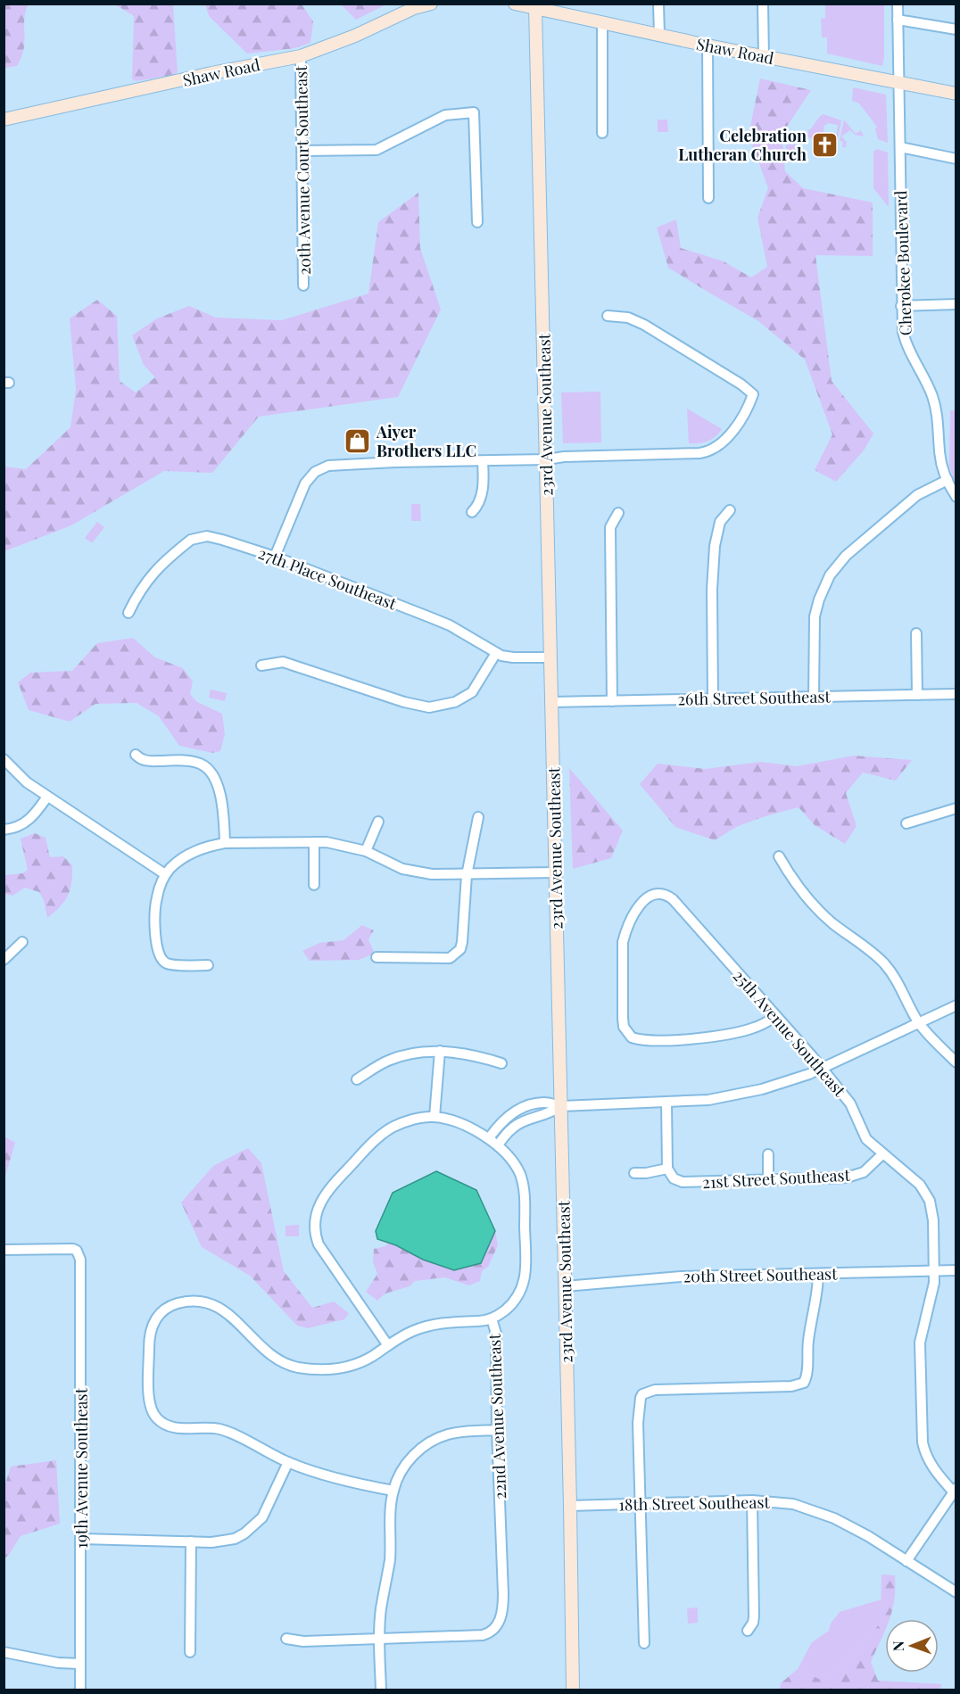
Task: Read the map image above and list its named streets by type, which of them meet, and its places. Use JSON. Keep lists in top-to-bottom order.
{
  "streets": {
    "street": [
      "Shaw Road",
      "20th Avenue Court Southeast",
      "Cherokee Boulevard",
      "23rd Avenue Southeast",
      "27th Place Southeast",
      "26th Street Southeast",
      "25th Avenue Southeast",
      "21st Street Southeast",
      "20th Street Southeast",
      "22nd Avenue Southeast",
      "19th Avenue Southeast",
      "18th Street Southeast"
    ]
  },
  "crossings": [
    ["Shaw Road", "20th Avenue Court Southeast"],
    ["Shaw Road", "Cherokee Boulevard"],
    ["Shaw Road", "23rd Avenue Southeast"],
    ["23rd Avenue Southeast", "27th Place Southeast"],
    ["23rd Avenue Southeast", "26th Street Southeast"],
    ["23rd Avenue Southeast", "20th Street Southeast"],
    ["23rd Avenue Southeast", "18th Street Southeast"],
    ["25th Avenue Southeast", "21st Street Southeast"],
    ["25th Avenue Southeast", "20th Street Southeast"]
  ],
  "places": {
    "church": ["Celebration Lutheran Church"],
    "shop": ["Aiyer Brothers LLC"]
  },
  "north": "left"
}
